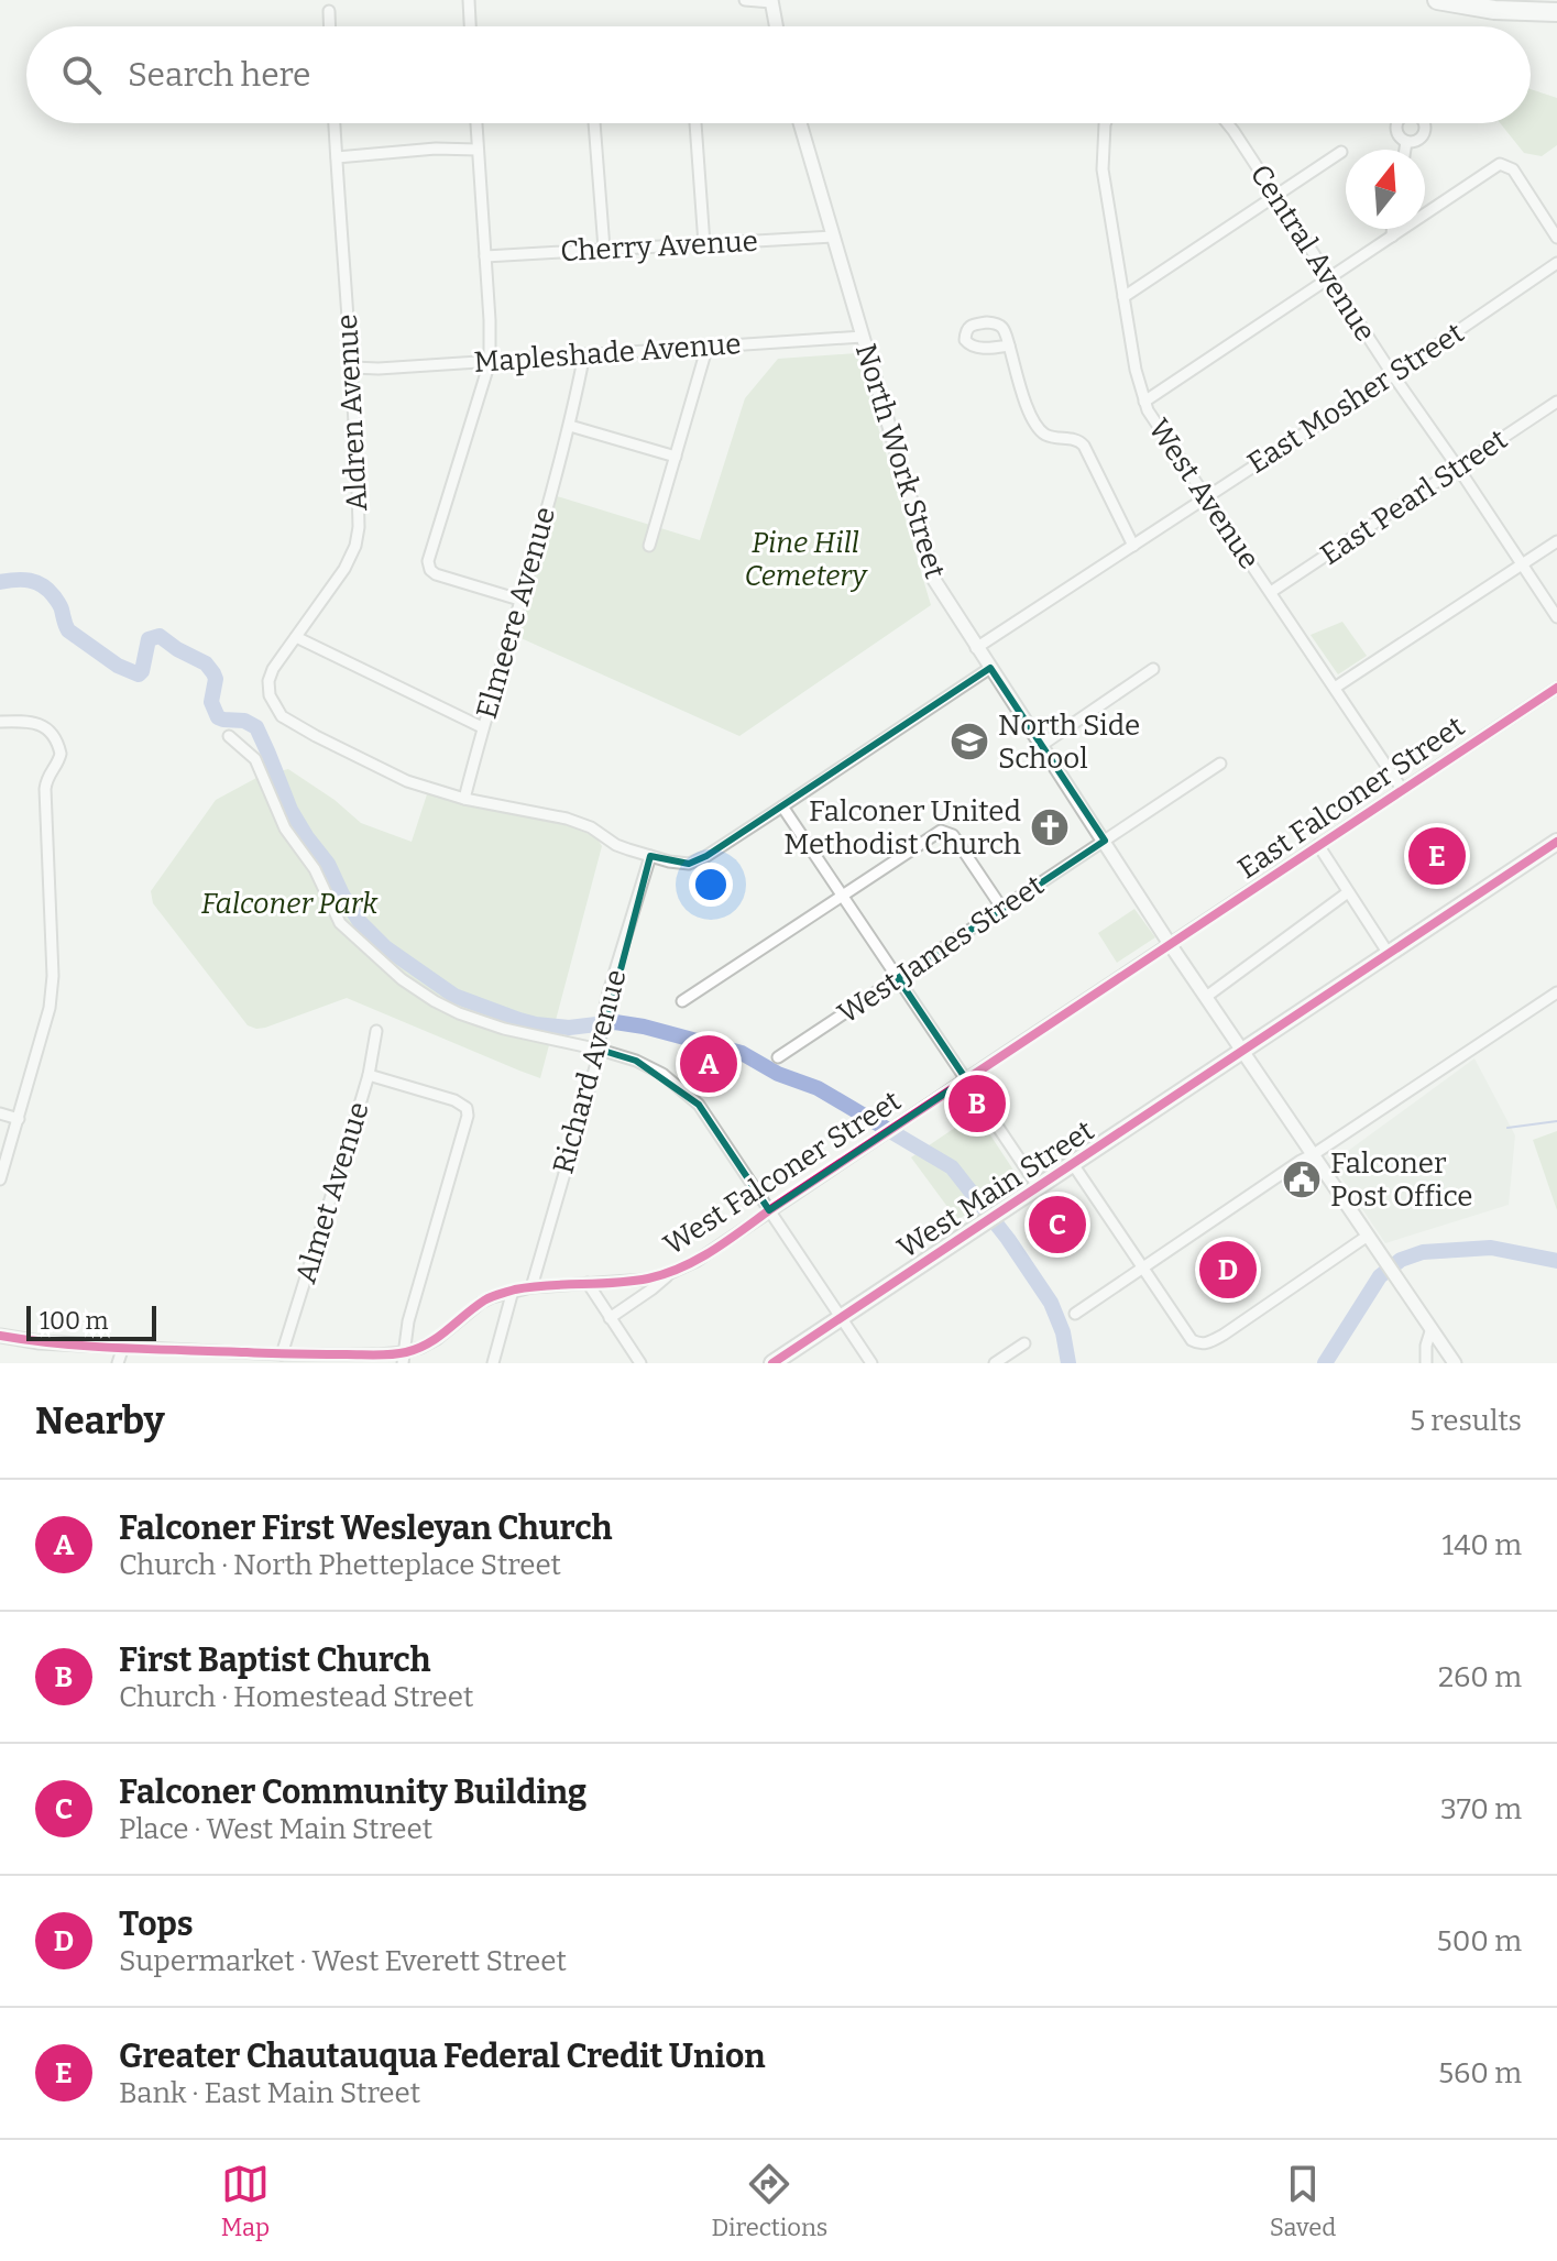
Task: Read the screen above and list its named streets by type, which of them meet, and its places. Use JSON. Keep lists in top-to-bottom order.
{
  "streets": {
    "main road": ["West Main Street"],
    "street": [
      "Cherry Avenue",
      "Central Avenue",
      "Mapleshade Avenue",
      "East Mosher Street",
      "Aldren Avenue",
      "North Work Street",
      "West Avenue",
      "East Pearl Street",
      "Elmeere Avenue",
      "East Falconer Street",
      "West James Street",
      "Richard Avenue",
      "West Falconer Street",
      "Almet Avenue"
    ]
  },
  "crossings": [
    ["Cherry Avenue", "North Work Street"],
    ["Central Avenue", "East Mosher Street"],
    ["Central Avenue", "East Pearl Street"],
    ["Mapleshade Avenue", "Aldren Avenue"],
    ["Mapleshade Avenue", "North Work Street"],
    ["Mapleshade Avenue", "Elmeere Avenue"],
    ["East Mosher Street", "North Work Street"],
    ["East Mosher Street", "West Avenue"],
    ["Aldren Avenue", "Elmeere Avenue"],
    ["North Work Street", "East Falconer Street"],
    ["North Work Street", "West James Street"],
    ["North Work Street", "West Falconer Street"],
    ["North Work Street", "West Main Street"],
    ["West Avenue", "East Pearl Street"],
    ["West Avenue", "East Falconer Street"],
    ["East Falconer Street", "West Falconer Street"],
    ["Richard Avenue", "West Falconer Street"],
    ["West Falconer Street", "Almet Avenue"]
  ],
  "parks": ["Pine Hill Cemetery", "Falconer Park"],
  "places": {
    "school or university": ["North Side School"],
    "church": ["Falconer United Methodist Church"],
    "public building": ["Falconer Post Office"]
  },
  "scale_bar": "100 m",
  "north": "top",
  "page": {
    "search": "Search here",
    "pins": [
      "E",
      "A",
      "B",
      "C",
      "D"
    ],
    "scale": "100 m",
    "heading": ["Nearby", "5 results"],
    "list": [
      {
        "mark": "A",
        "name": "Falconer First Wesleyan Church",
        "note": "Church · North Phetteplace Street",
        "value": "140 m"
      },
      {
        "mark": "B",
        "name": "First Baptist Church",
        "note": "Church · Homestead Street",
        "value": "260 m"
      },
      {
        "mark": "C",
        "name": "Falconer Community Building",
        "note": "Place · West Main Street",
        "value": "370 m"
      },
      {
        "mark": "D",
        "name": "Tops",
        "note": "Supermarket · West Everett Street",
        "value": "500 m"
      },
      {
        "mark": "E",
        "name": "Greater Chautauqua Federal Credit Union",
        "note": "Bank · East Main Street",
        "value": "560 m"
      }
    ],
    "nav": ["Map", "Directions", "Saved"]
  }
}
